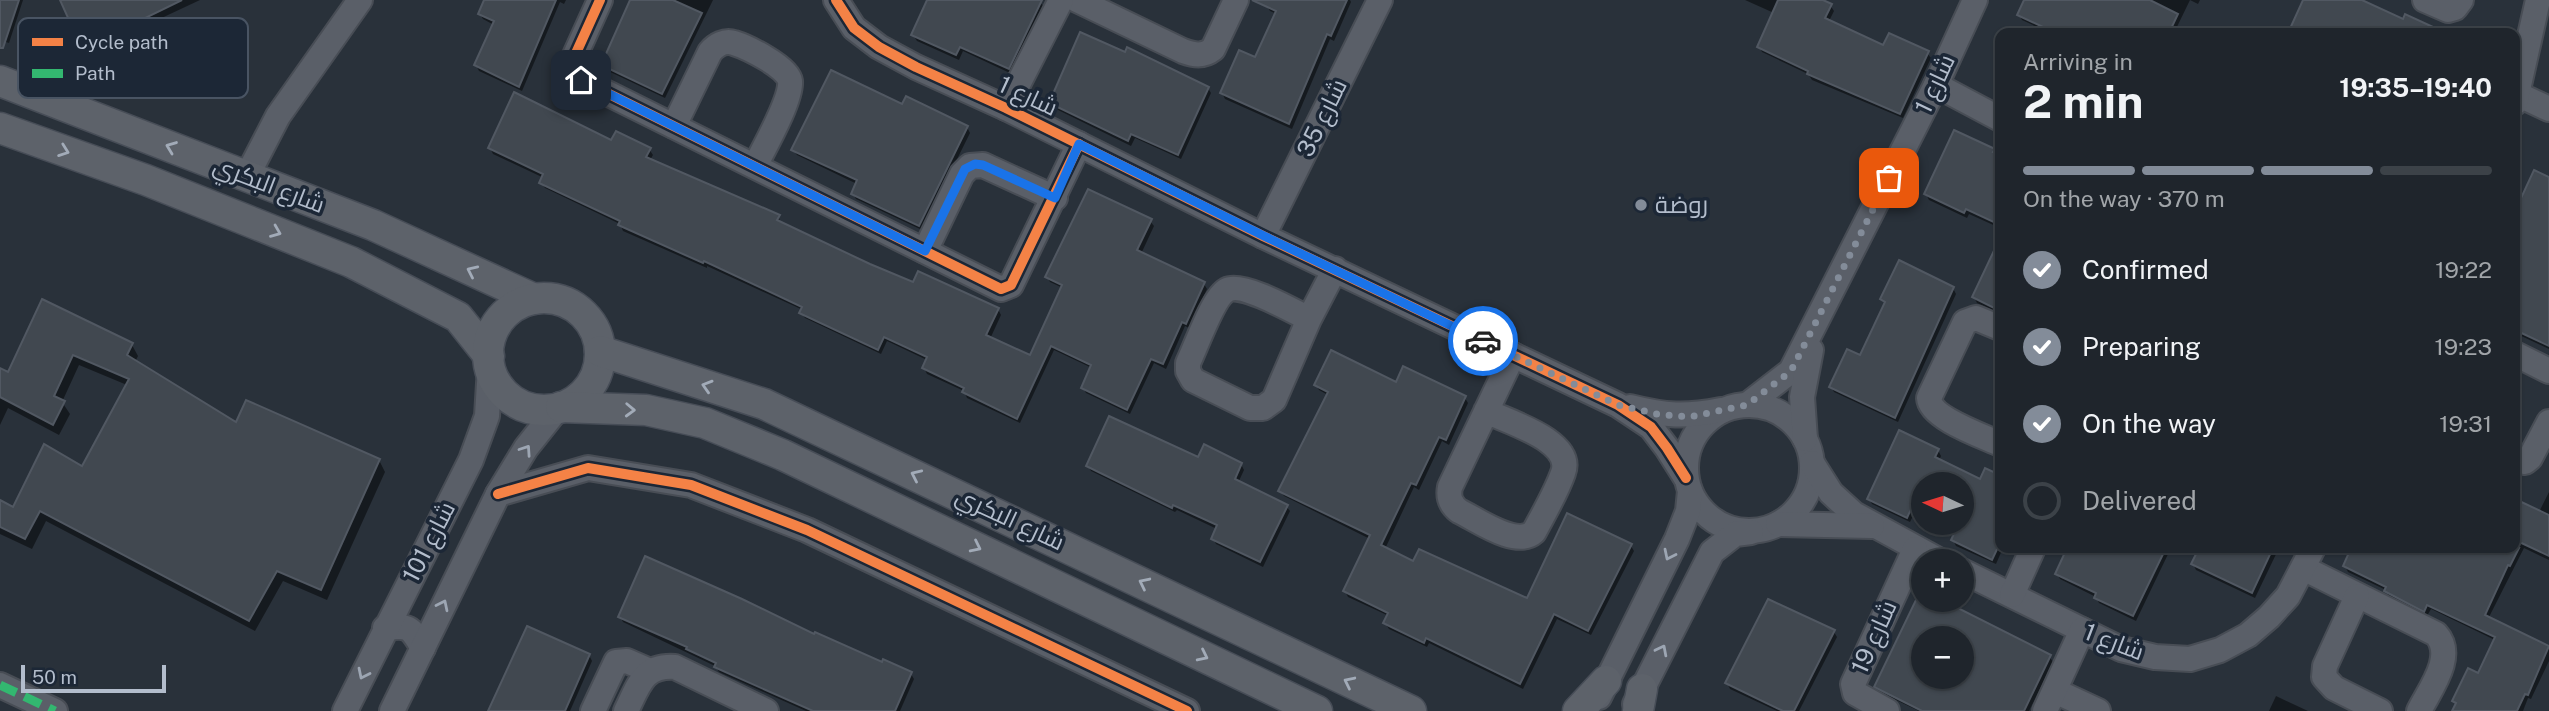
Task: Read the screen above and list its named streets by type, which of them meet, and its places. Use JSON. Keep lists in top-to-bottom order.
{
  "streets": {
    "main road": ["شارع البكري"],
    "street": [
      "شارع 1",
      "شارع 35",
      "شارع 101",
      "شارع 19"
    ]
  },
  "crossings": [
    ["شارع 1", "شارع 35"],
    ["شارع البكري", "شارع 101"]
  ],
  "places": ["روضة"],
  "legend": ["Cycle path", "Path"],
  "scale_bar": "50 m",
  "north": "left",
  "page": {
    "heading": ["2 min", "Arriving in", "19:35–19:40"],
    "bar": "On the way · 370 m",
    "list": [
      ["Confirmed", "19:22"],
      ["Preparing", "19:23"],
      ["On the way", "19:31"],
      "Delivered"
    ],
    "map_buttons": ["+", "−"],
    "scale": "50 m"
  }
}
